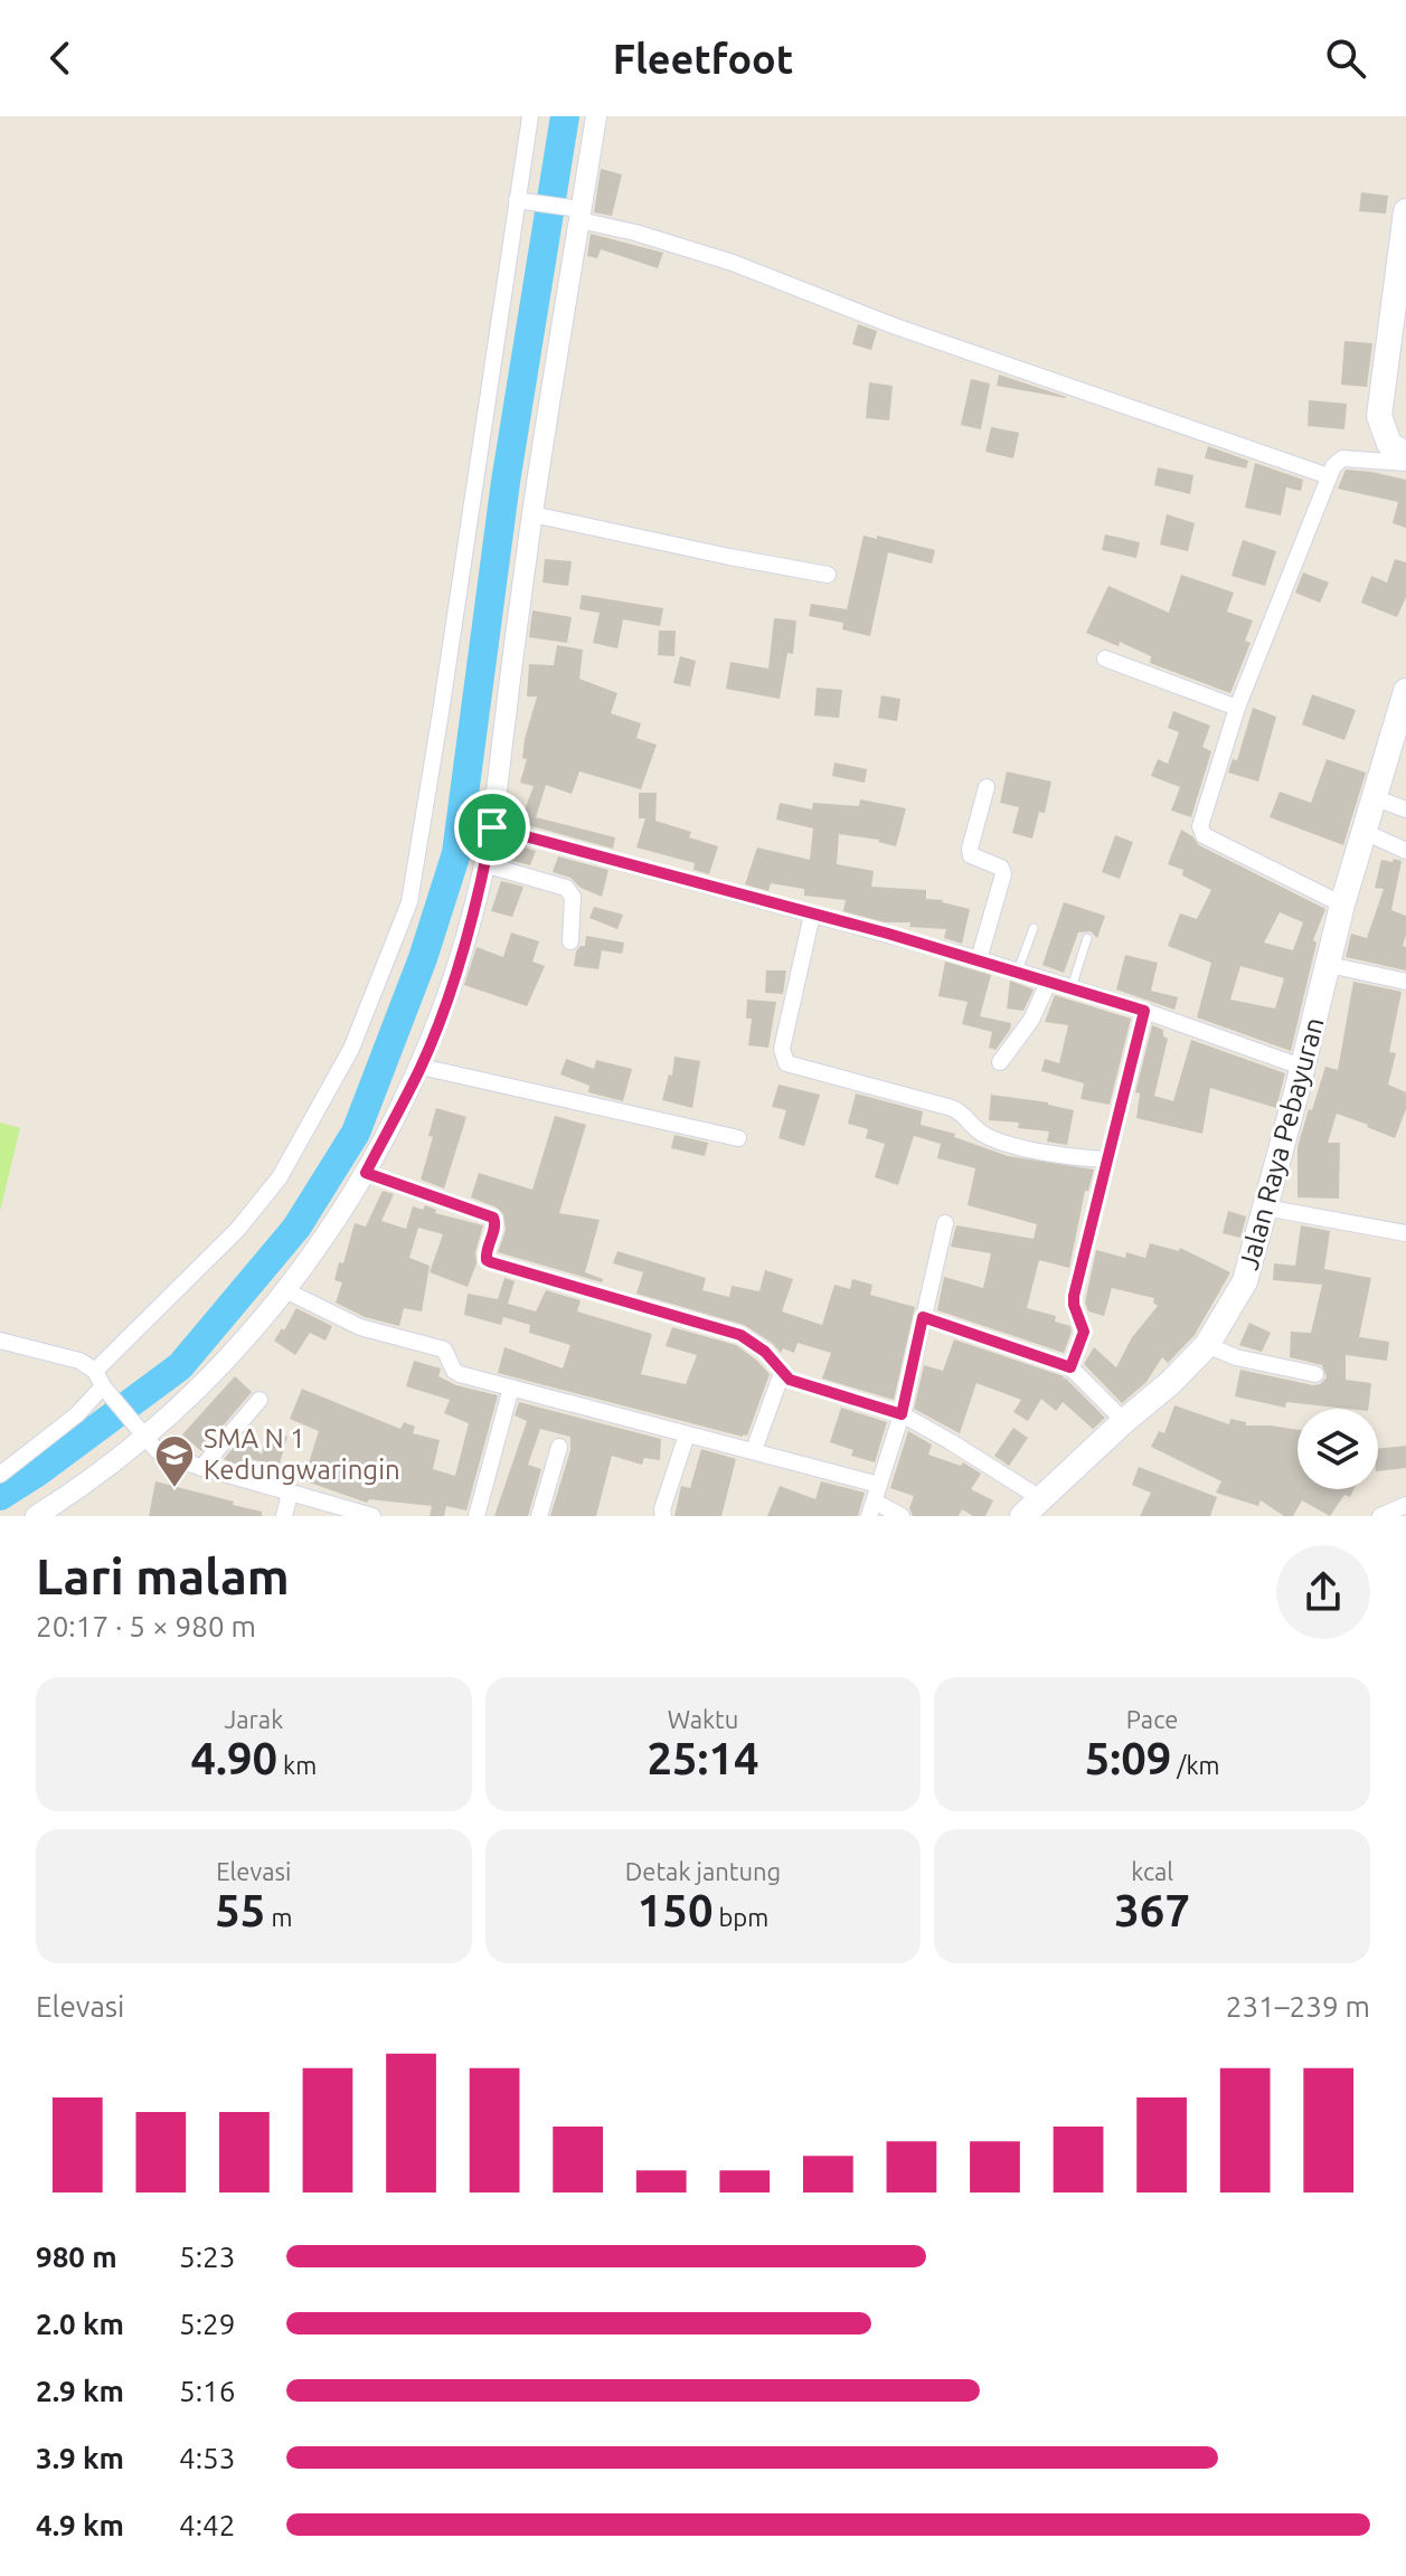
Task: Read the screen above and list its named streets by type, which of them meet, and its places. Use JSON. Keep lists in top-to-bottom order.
{
  "streets": {
    "main road": ["Jalan Raya Pebayuran"]
  },
  "places": {
    "school or university": ["SMA N 1 Kedungwaringin"]
  },
  "page": {
    "header": "Fleetfoot",
    "heading": ["Lari malam", "20:17 · 5 × 980 m"],
    "stats": [
      ["Jarak", "4.90 km"],
      ["Waktu", "25:14"],
      ["Pace", "5:09 /km"],
      ["Elevasi", "55 m"],
      ["Detak jantung", "150 bpm"],
      ["kcal", "367"]
    ],
    "chart": ["Elevasi", "231–239 m"],
    "list": [
      {
        "name": "980 m",
        "note": "5:23"
      },
      {
        "name": "2.0 km",
        "note": "5:29"
      },
      {
        "name": "2.9 km",
        "note": "5:16"
      },
      {
        "name": "3.9 km",
        "note": "4:53"
      },
      {
        "name": "4.9 km",
        "note": "4:42"
      }
    ]
  }
}
